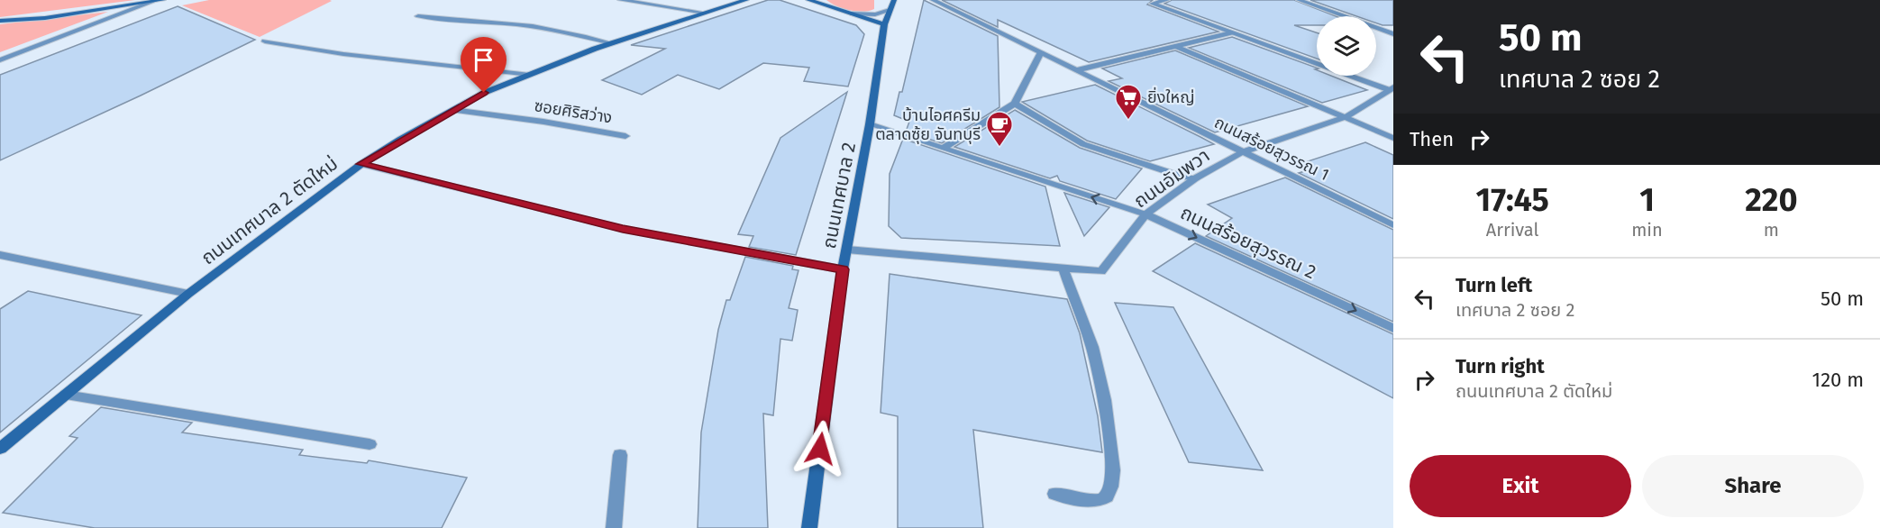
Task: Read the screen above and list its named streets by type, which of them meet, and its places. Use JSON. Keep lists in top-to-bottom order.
{
  "streets": {
    "street": [
      "ซอยศิริสว่าง",
      "ถนนสร้อยสุวรรณ 1",
      "ถนนอัมพวา",
      "ถนนเทศบาล 2",
      "ถนนเทศบาล 2 ตัดใหม่",
      "ถนนสร้อยสุวรรณ 2"
    ]
  },
  "crossings": [
    ["ซอยศิริสว่าง", "ถนนเทศบาล 2 ตัดใหม่"],
    ["ถนนสร้อยสุวรรณ 1", "ถนนอัมพวา"],
    ["ถนนอัมพวา", "ถนนเทศบาล 2"],
    ["ถนนอัมพวา", "ถนนสร้อยสุวรรณ 2"],
    ["ถนนเทศบาล 2", "ถนนสร้อยสุวรรณ 2"]
  ],
  "places": {
    "supermarket": ["ยิ่งใหญ่"],
    "cafe": ["บ้านไอศครีม ตลาดซุ้ย จันทบุรี"]
  },
  "page": {
    "turn": ["50 m", "เทศบาล 2 ซอย 2"],
    "then": "Then",
    "eta": [
      "17:45",
      "Arrival",
      "1",
      "min",
      "220",
      "m"
    ],
    "list": [
      {
        "name": "Turn left",
        "note": "เทศบาล 2 ซอย 2",
        "value": "50 m"
      },
      {
        "name": "Turn right",
        "note": "ถนนเทศบาล 2 ตัดใหม่",
        "value": "120 m"
      }
    ],
    "buttons": ["Exit", "Share"]
  }
}
